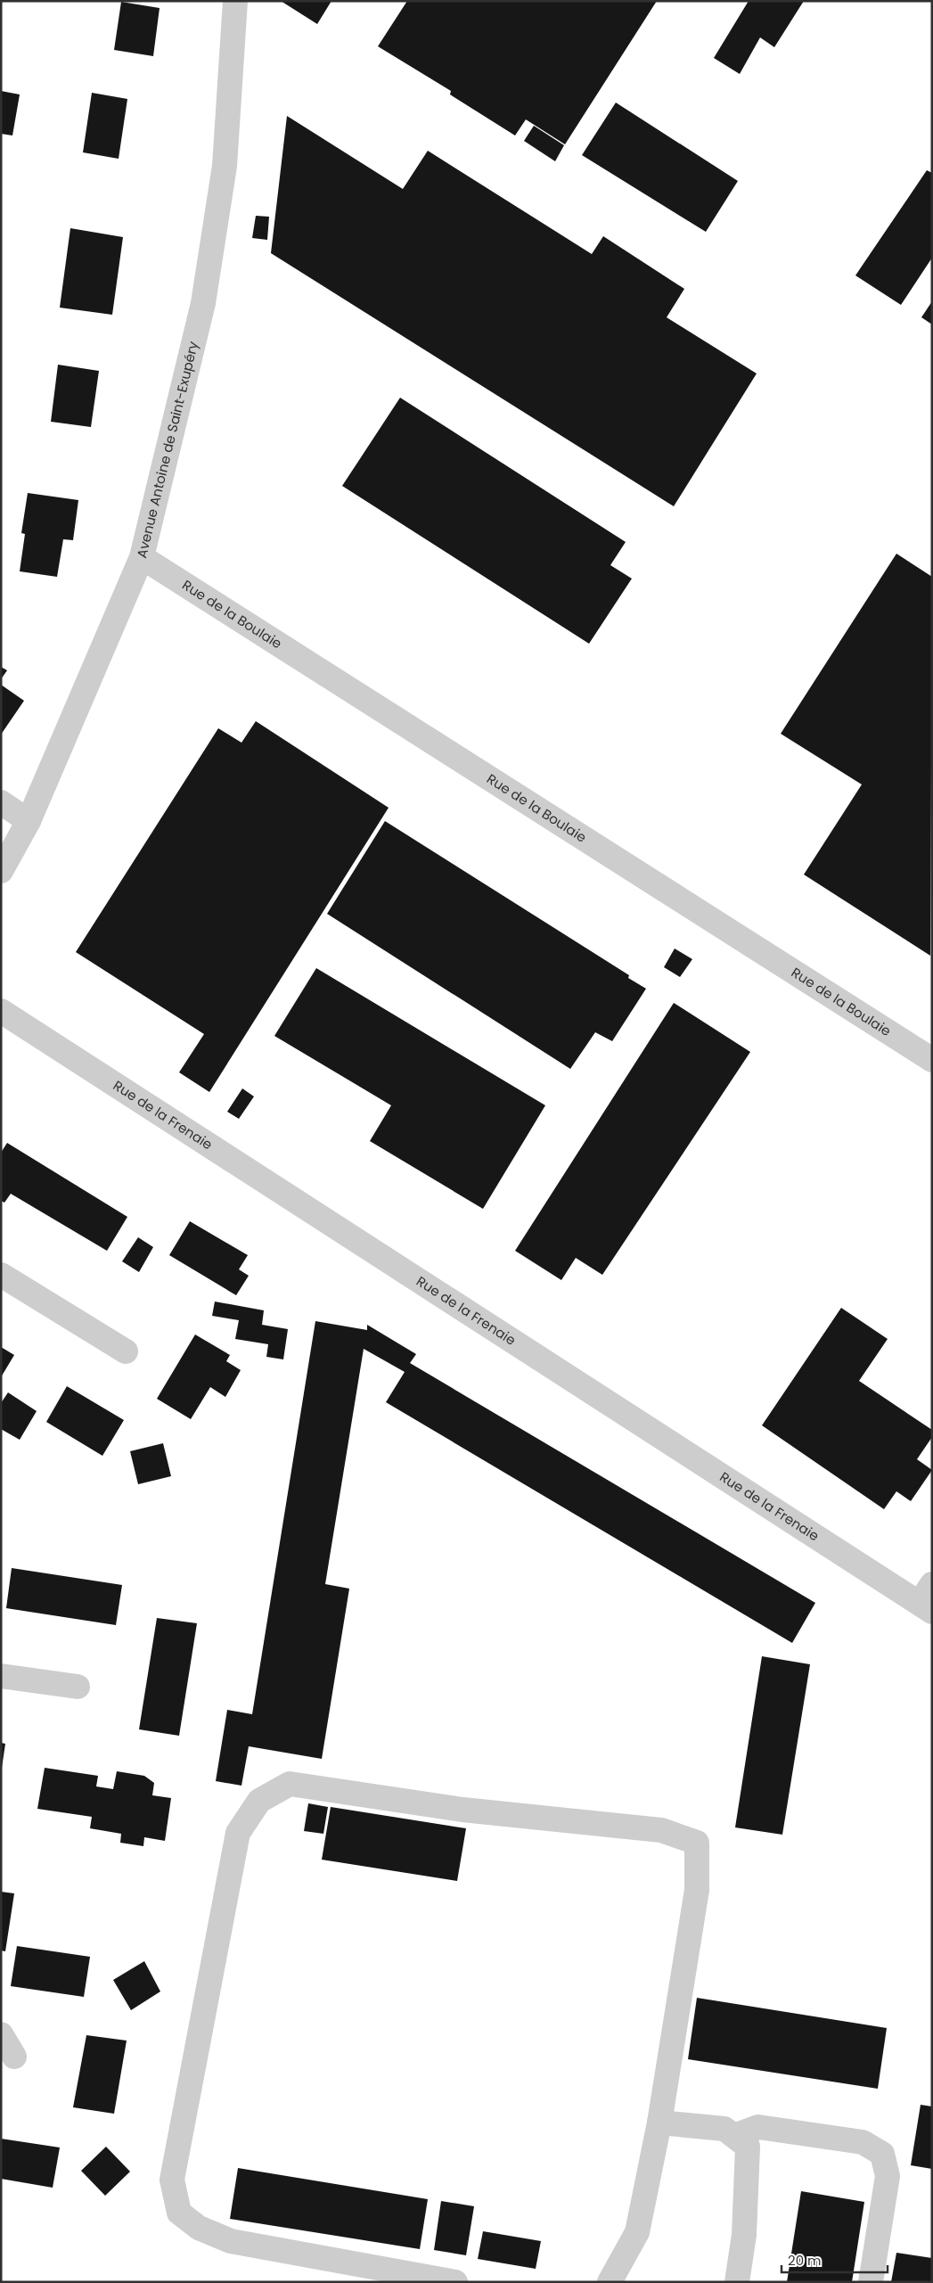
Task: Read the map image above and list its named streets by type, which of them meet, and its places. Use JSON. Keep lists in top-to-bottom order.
{
  "streets": {
    "street": ["Avenue Antoine de Saint-Exupéry", "Rue de la Boulaie", "Rue de la Frenaie"]
  },
  "crossings": [
    ["Avenue Antoine de Saint-Exupéry", "Rue de la Boulaie"]
  ],
  "scale_bar": "20 m"
}
